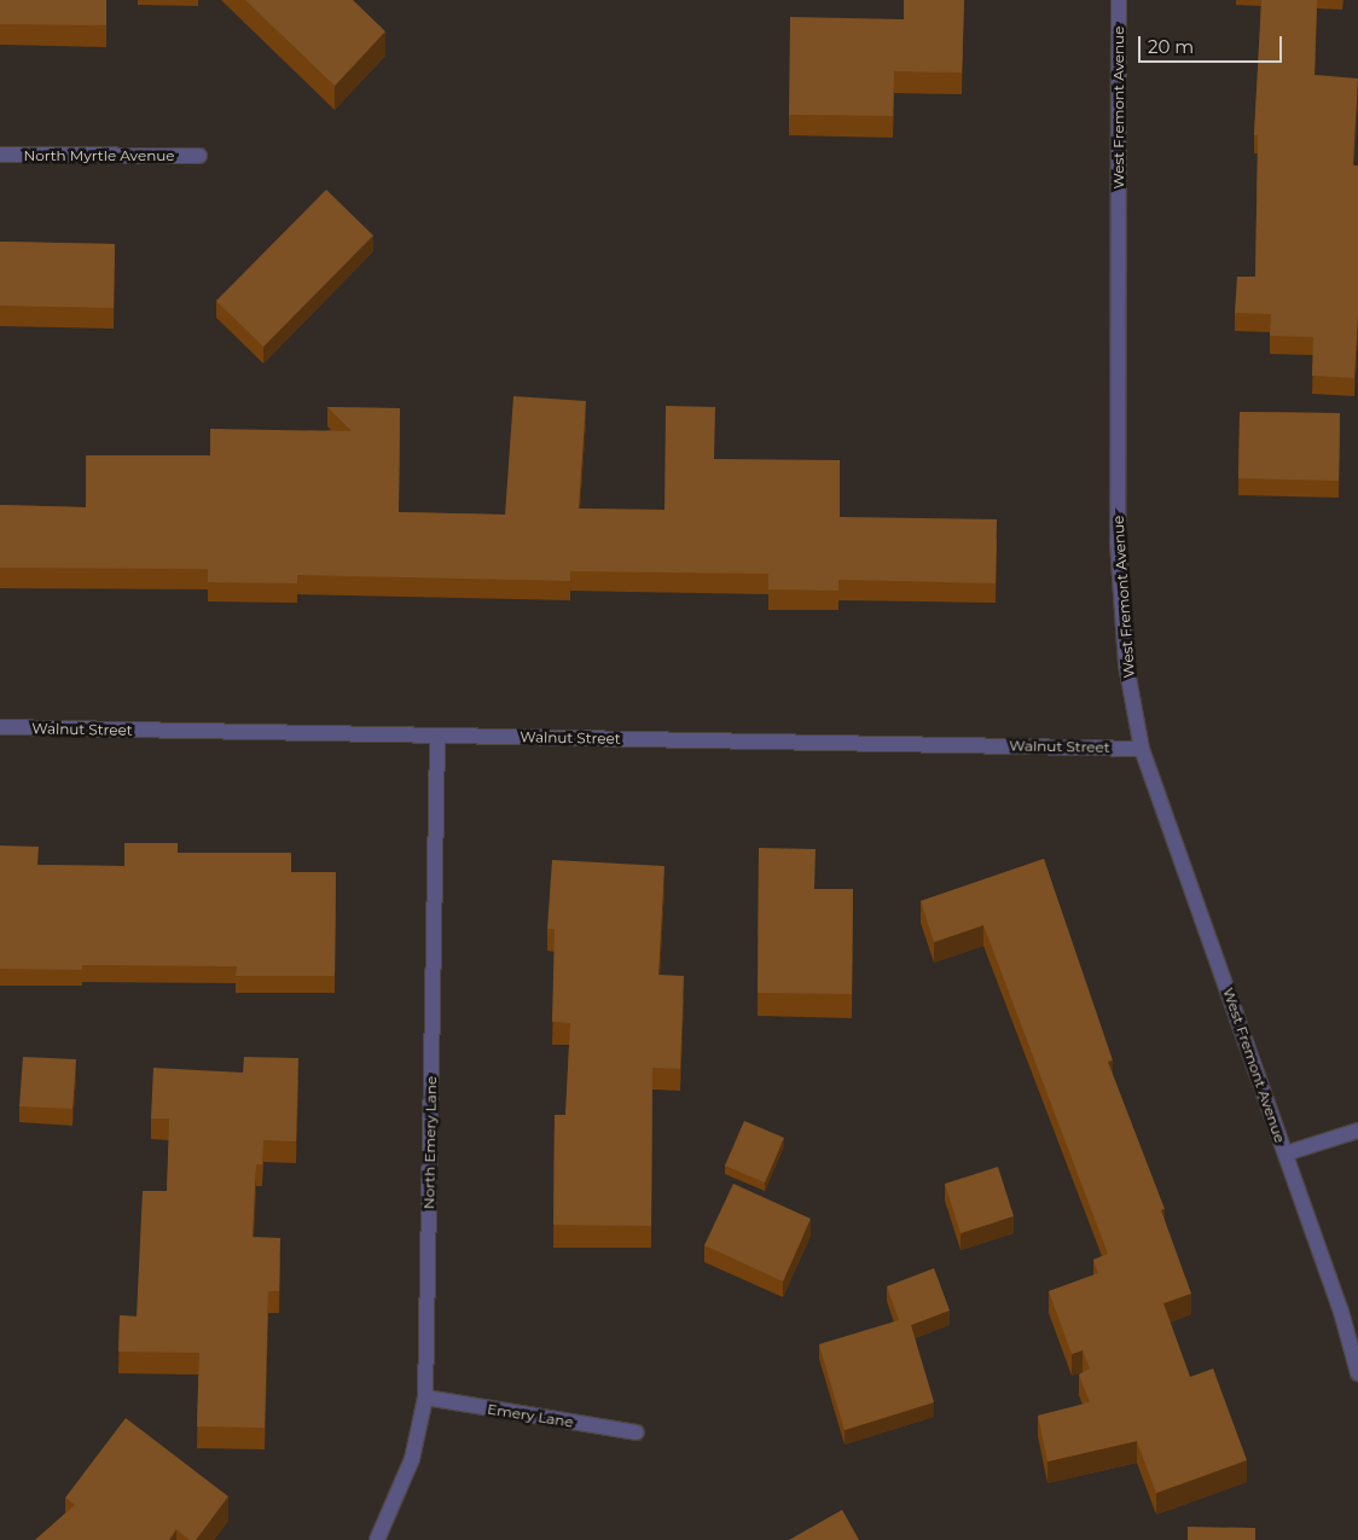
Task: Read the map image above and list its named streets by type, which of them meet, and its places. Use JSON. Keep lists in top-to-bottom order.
{
  "streets": {
    "street": [
      "West Fremont Avenue",
      "North Myrtle Avenue",
      "Walnut Street",
      "North Emery Lane",
      "Emery Lane"
    ]
  },
  "crossings": [
    ["West Fremont Avenue", "Walnut Street"],
    ["Walnut Street", "North Emery Lane"],
    ["North Emery Lane", "Emery Lane"]
  ],
  "scale_bar": "20 m"
}
